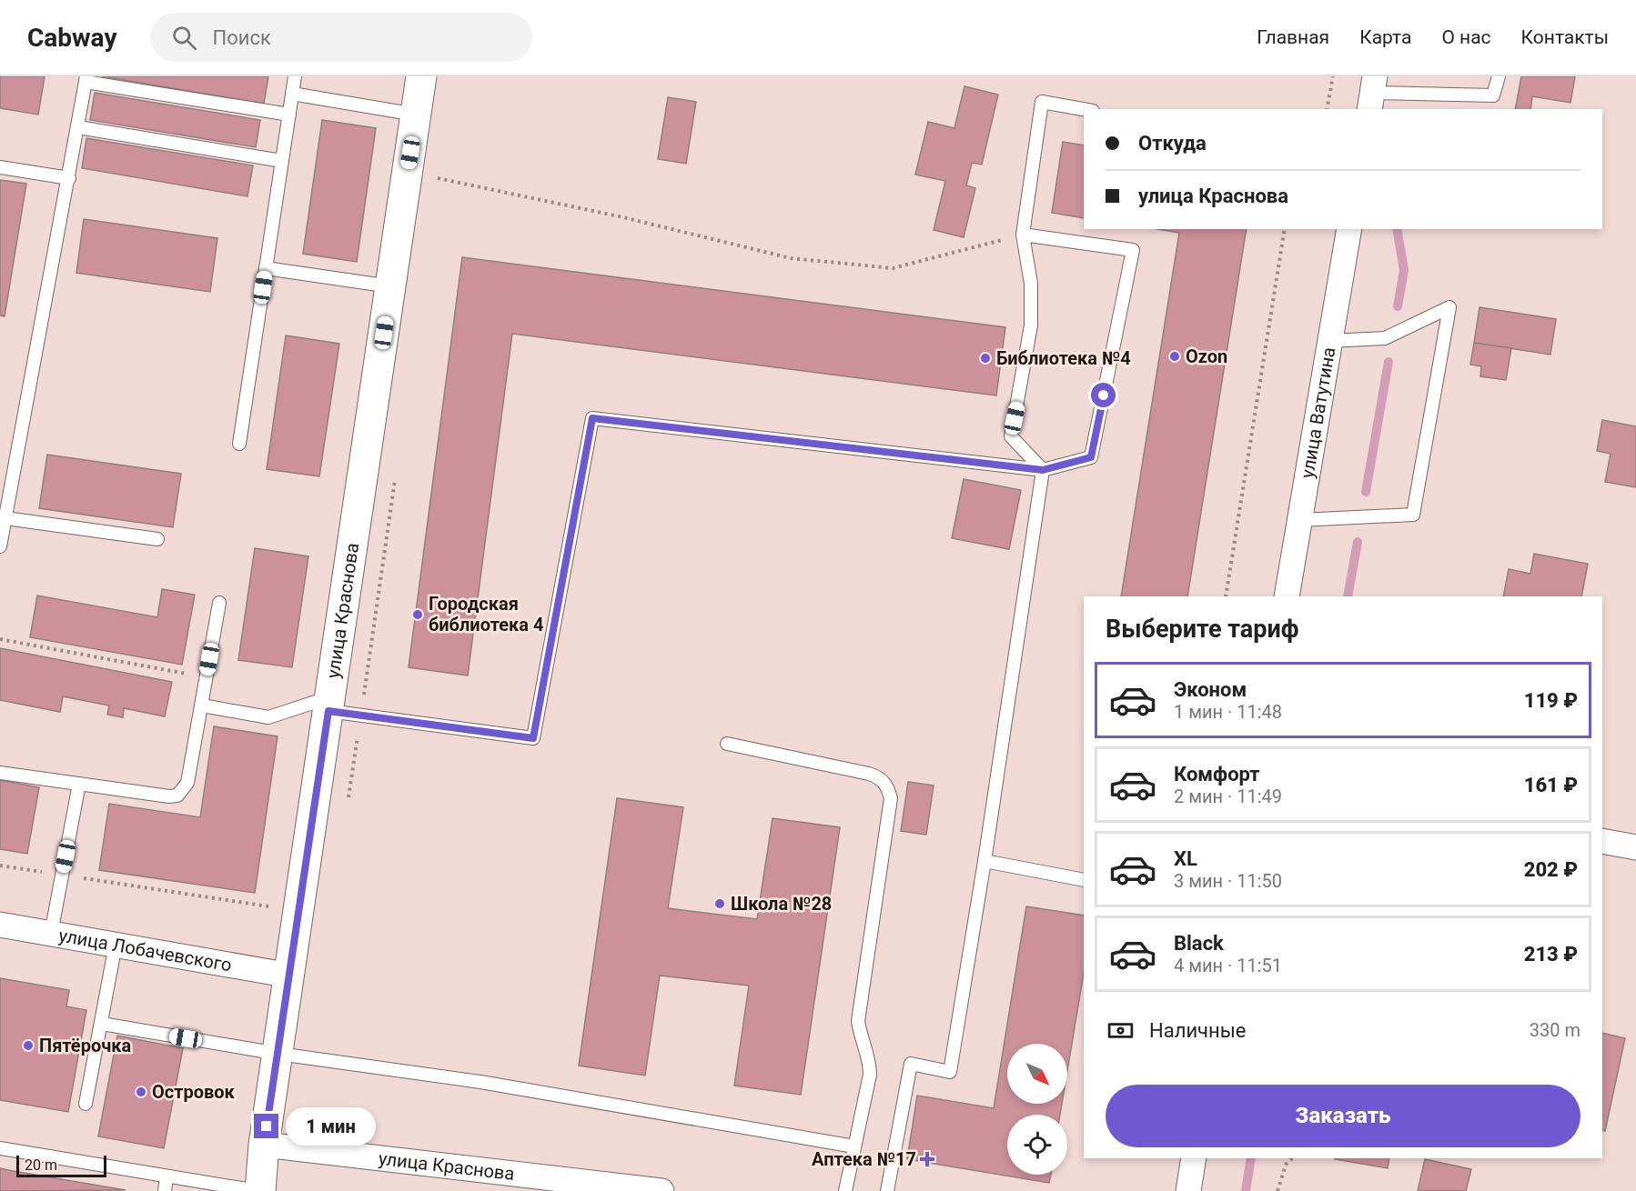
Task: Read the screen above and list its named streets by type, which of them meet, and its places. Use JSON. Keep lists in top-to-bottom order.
{
  "streets": {
    "street": ["улица Ватутина", "улица Краснова", "улица Лобачевского"]
  },
  "crossings": [
    ["улица Краснова", "улица Лобачевского"]
  ],
  "places": {
    "other": [
      "Ozon",
      "Библиотека №4",
      "Городская библиотека 4",
      "Школа №28",
      "Пятёрочка",
      "Островок"
    ],
    "health": ["Аптека №17"]
  },
  "scale_bar": "20 m",
  "north": "bottom right",
  "page": {
    "header": "Cabway",
    "search": "Поиск",
    "nav": [
      "Главная",
      "Карта",
      "О нас",
      "Контакты"
    ],
    "banner": ["Откуда", "улица Краснова"],
    "heading": "Выберите тариф",
    "list": [
      {
        "name": "Эконом",
        "note": "1 мин · 11:48",
        "value": "119 ₽"
      },
      {
        "name": "Комфорт",
        "note": "2 мин · 11:49",
        "value": "161 ₽"
      },
      {
        "name": "XL",
        "note": "3 мин · 11:50",
        "value": "202 ₽"
      },
      {
        "name": "Black",
        "note": "4 мин · 11:51",
        "value": "213 ₽"
      }
    ],
    "pay": ["Наличные", "330 m"],
    "buttons": "Заказать",
    "bubble": "1 мин",
    "scale": "20 m"
  }
}
